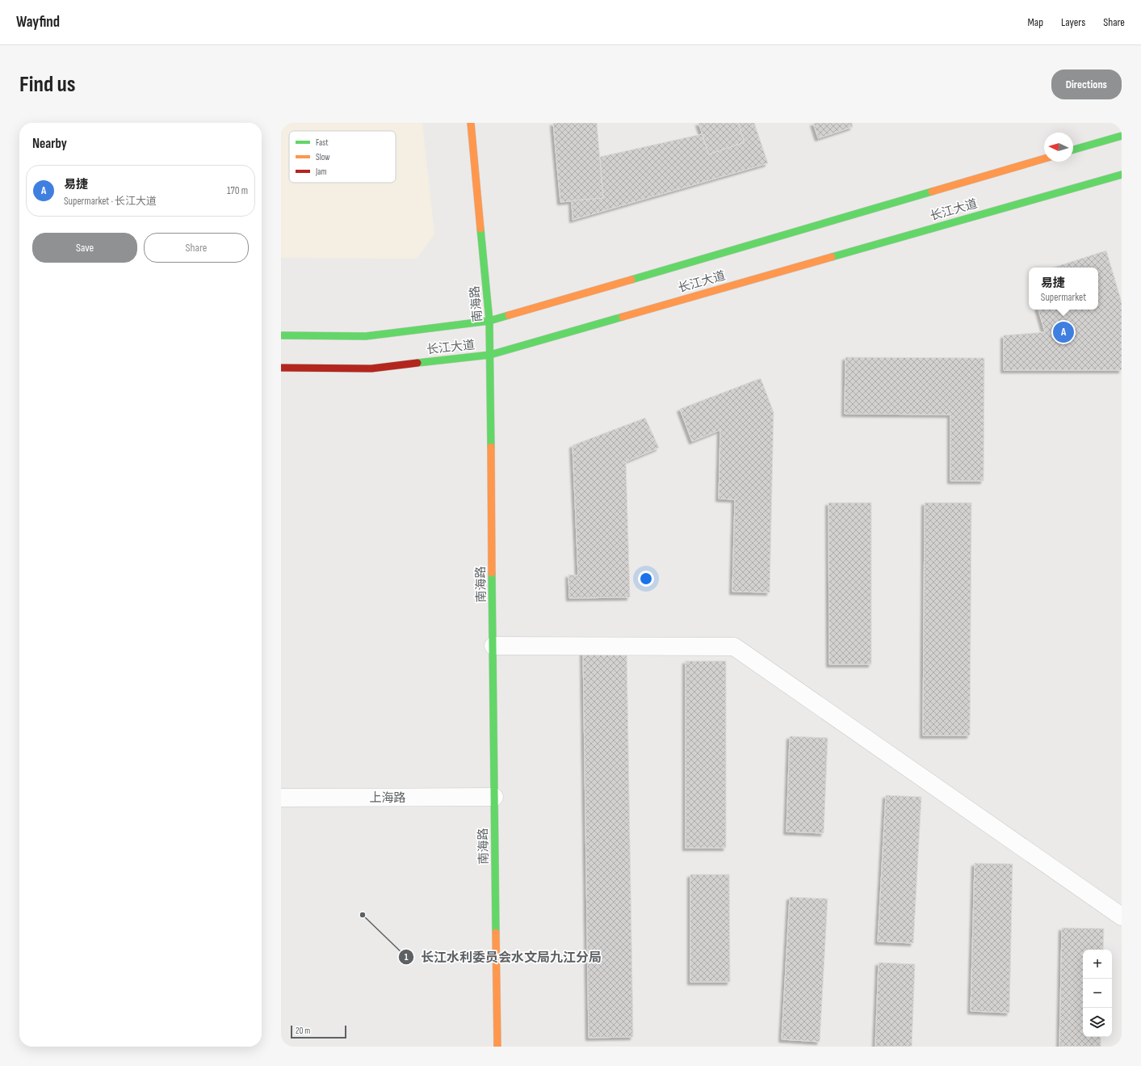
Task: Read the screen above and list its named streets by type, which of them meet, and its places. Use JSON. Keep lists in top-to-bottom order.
{
  "streets": {
    "main road": ["长江大道", "南海路"],
    "street": ["上海路"]
  },
  "crossings": [
    ["长江大道", "南海路"],
    ["南海路", "上海路"]
  ],
  "places": ["长江水利委员会水文局九江分局"],
  "legend": ["Fast", "Slow", "Jam"],
  "scale_bar": "20 m",
  "north": "left",
  "page": {
    "header": "Wayfind",
    "nav": ["Map", "Layers", "Share"],
    "buttons": [
      "Directions",
      ["Save", "Share"]
    ],
    "title": "Find us",
    "heading": "Nearby",
    "list": [
      {
        "mark": "A",
        "name": "易捷",
        "note": "Supermarket · 长江大道",
        "value": "170 m"
      }
    ],
    "popup": ["易捷", "Supermarket"],
    "pins": "A",
    "map_buttons": ["+", "−"],
    "scale": "20 m"
  }
}
